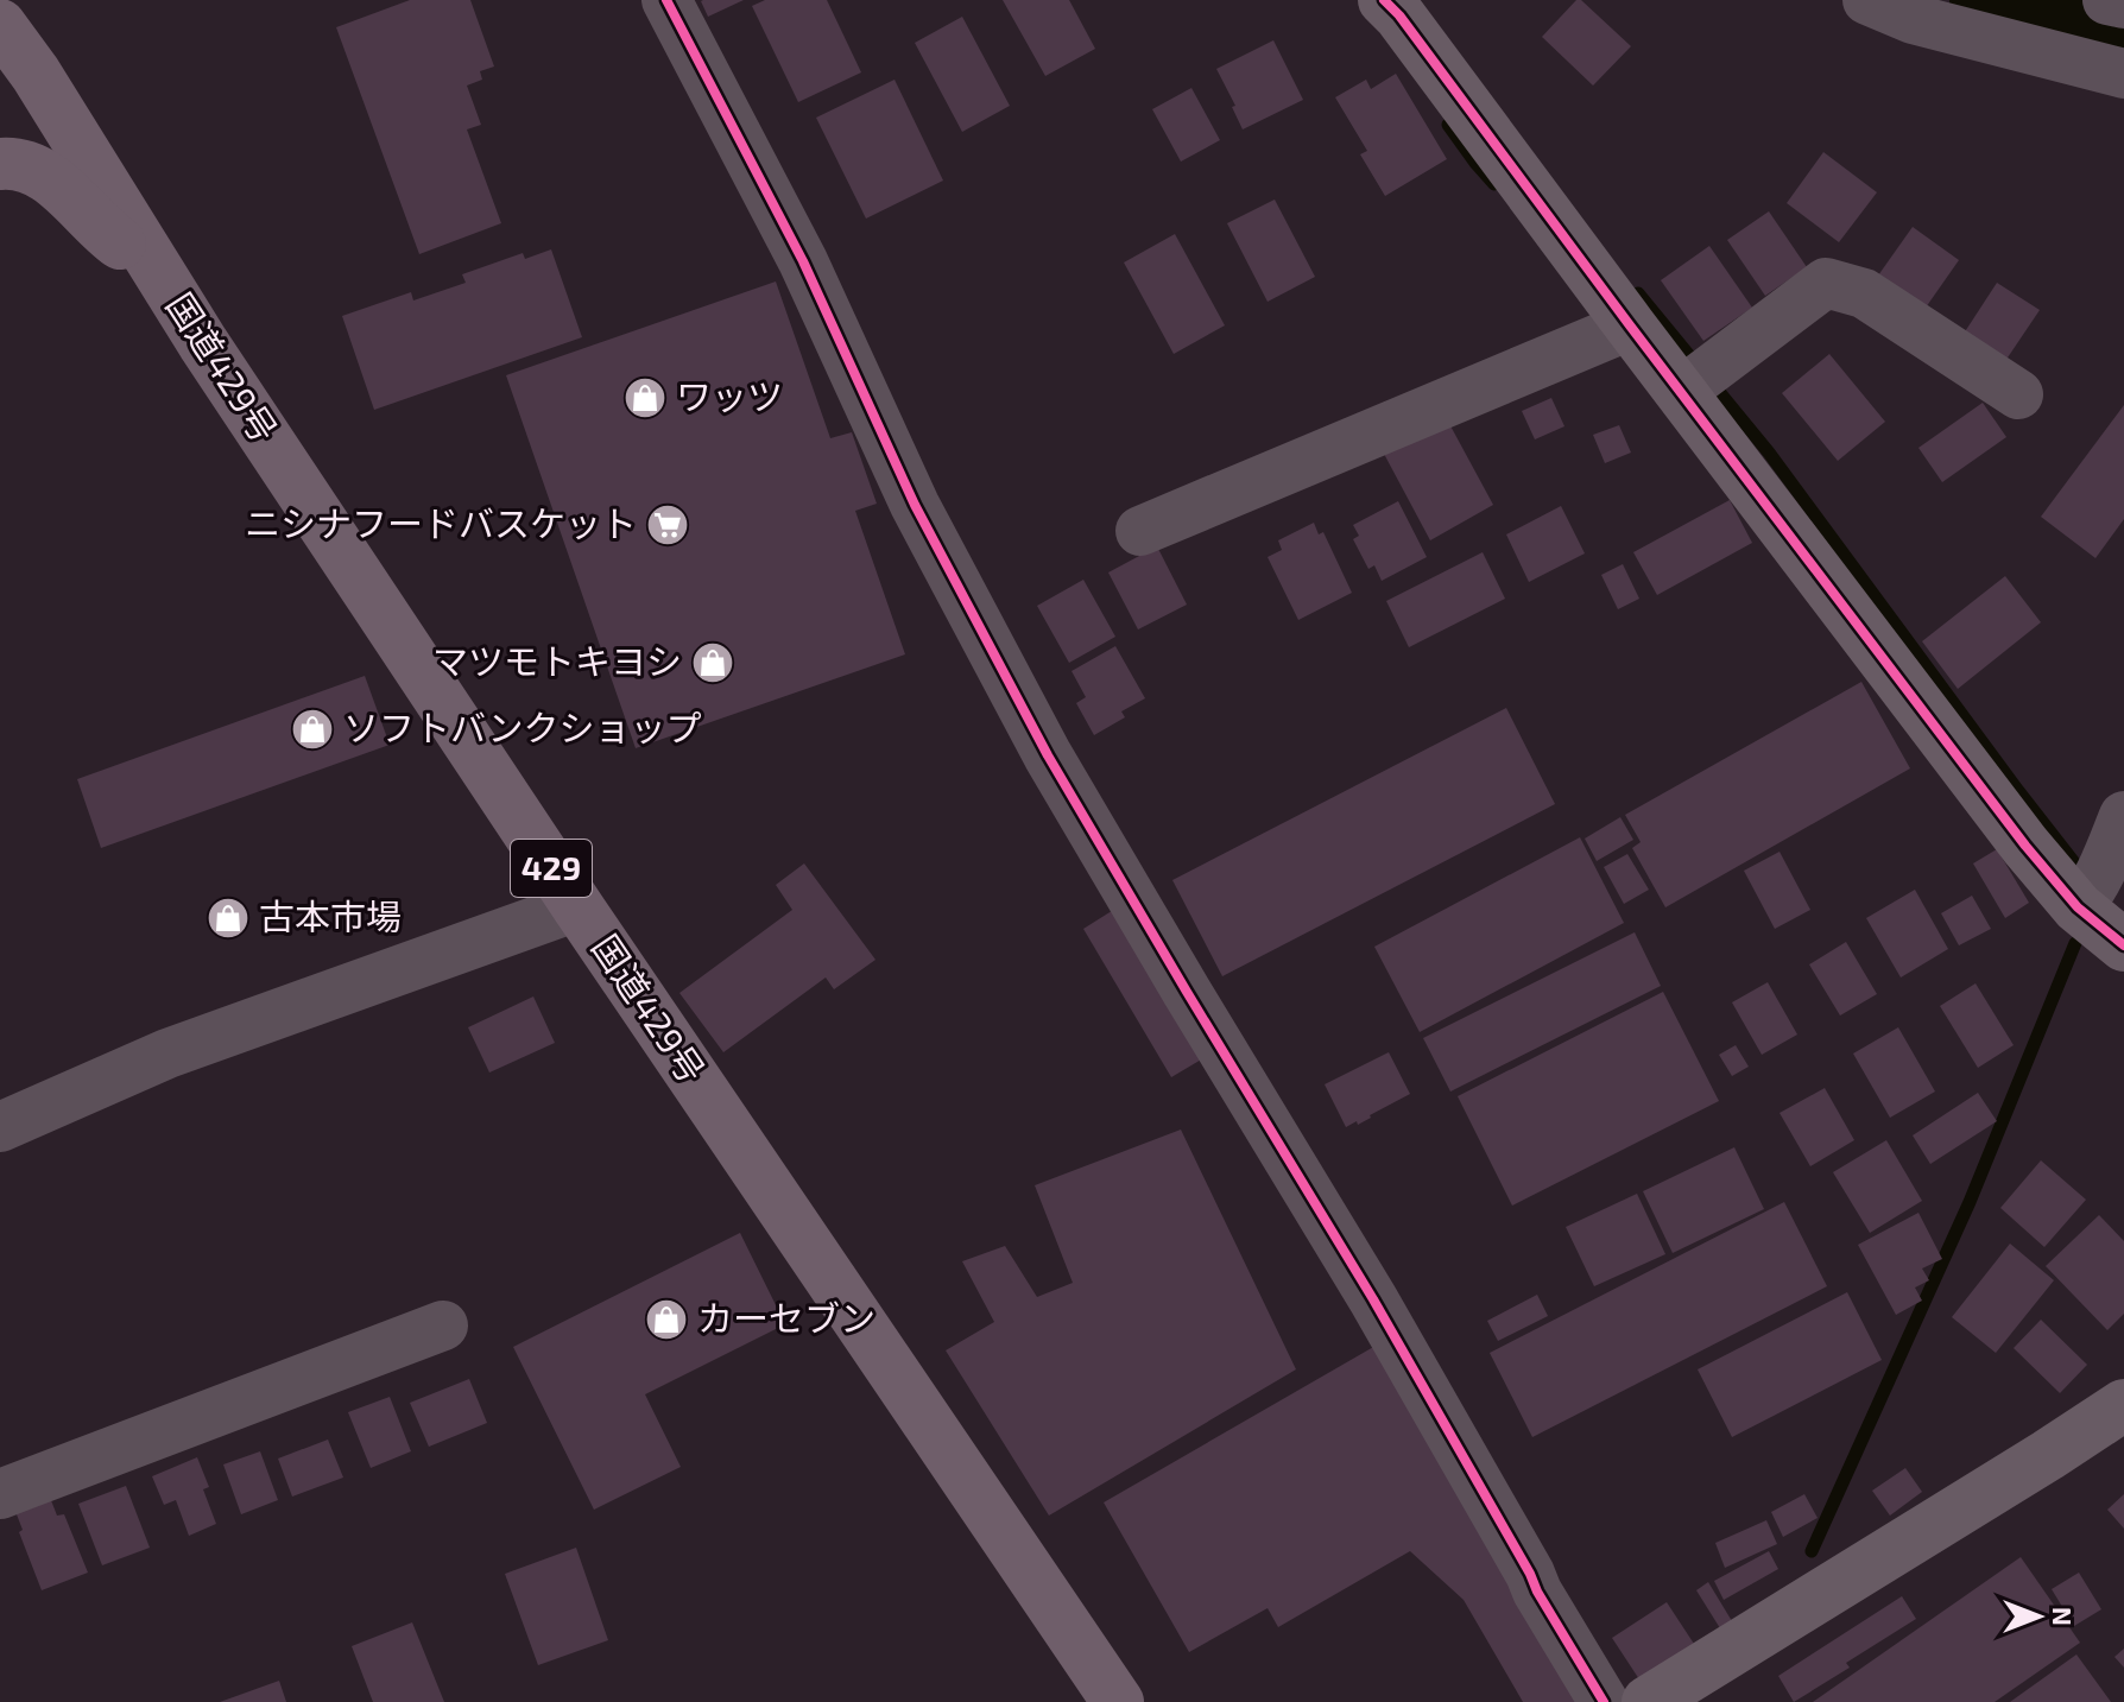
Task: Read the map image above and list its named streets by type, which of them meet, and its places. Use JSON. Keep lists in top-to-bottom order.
{
  "streets": {
    "highway": ["国道429号", "429"]
  },
  "places": {
    "shop": [
      "ワッツ",
      "マツモトキヨシ",
      "ソフトバンクショップ",
      "古本市場",
      "カーセブン"
    ],
    "supermarket": ["ニシナフードバスケット"]
  },
  "north": "right"
}
